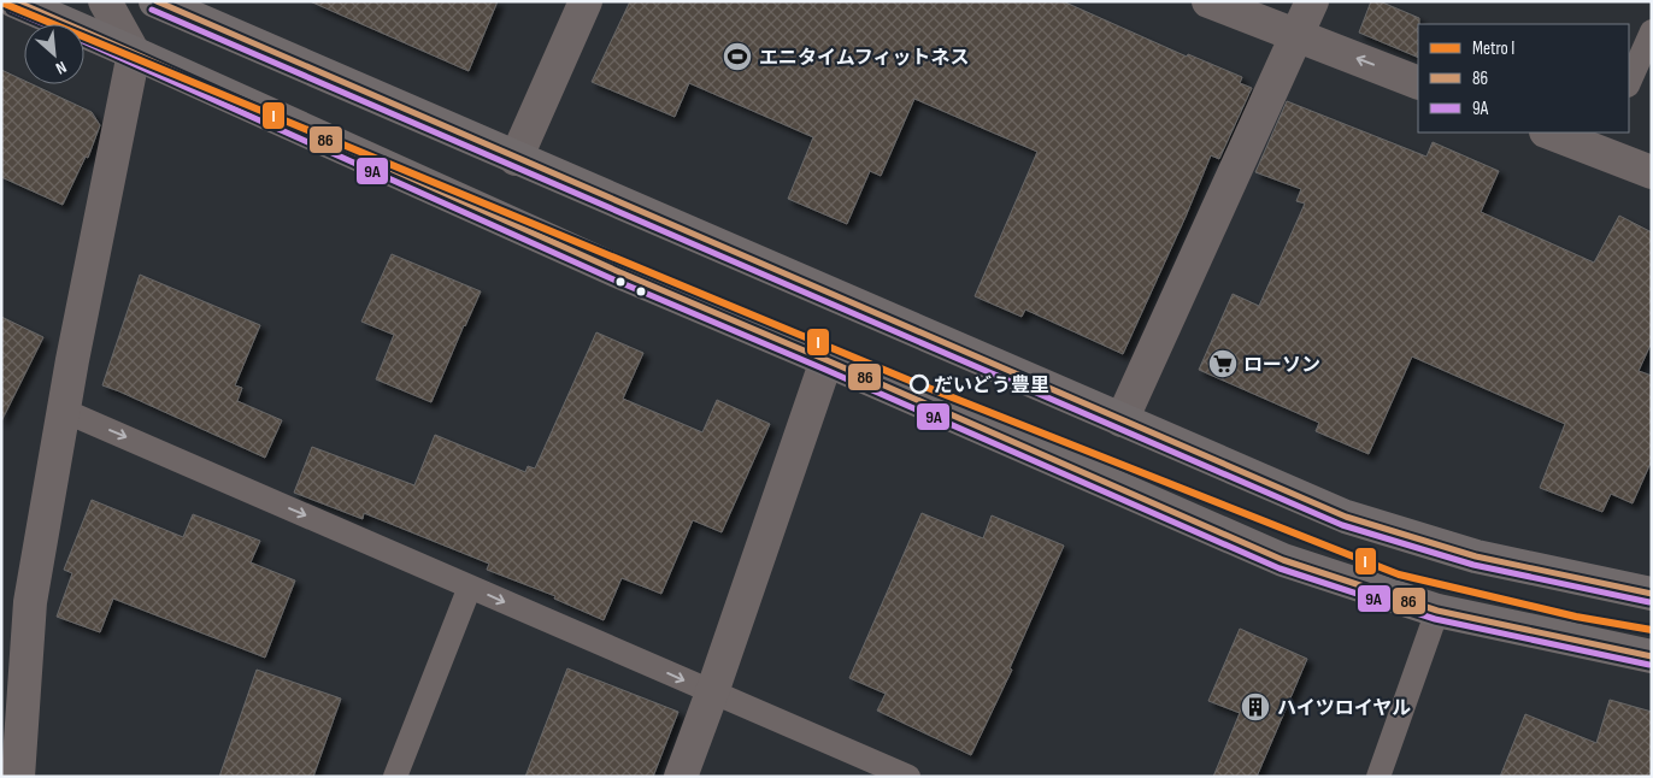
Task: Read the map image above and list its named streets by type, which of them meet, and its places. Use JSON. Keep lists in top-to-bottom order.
{
  "places": {
    "sports": ["エニタイムフィットネス"],
    "supermarket": ["ローソン"],
    "other": ["だいどう豊里"],
    "building": ["ハイツロイヤル"]
  },
  "lines": ["transit line 86", "metro line I", "transit line 9A"],
  "legend": ["Metro I", "86", "9A"],
  "north": "bottom right"
}
